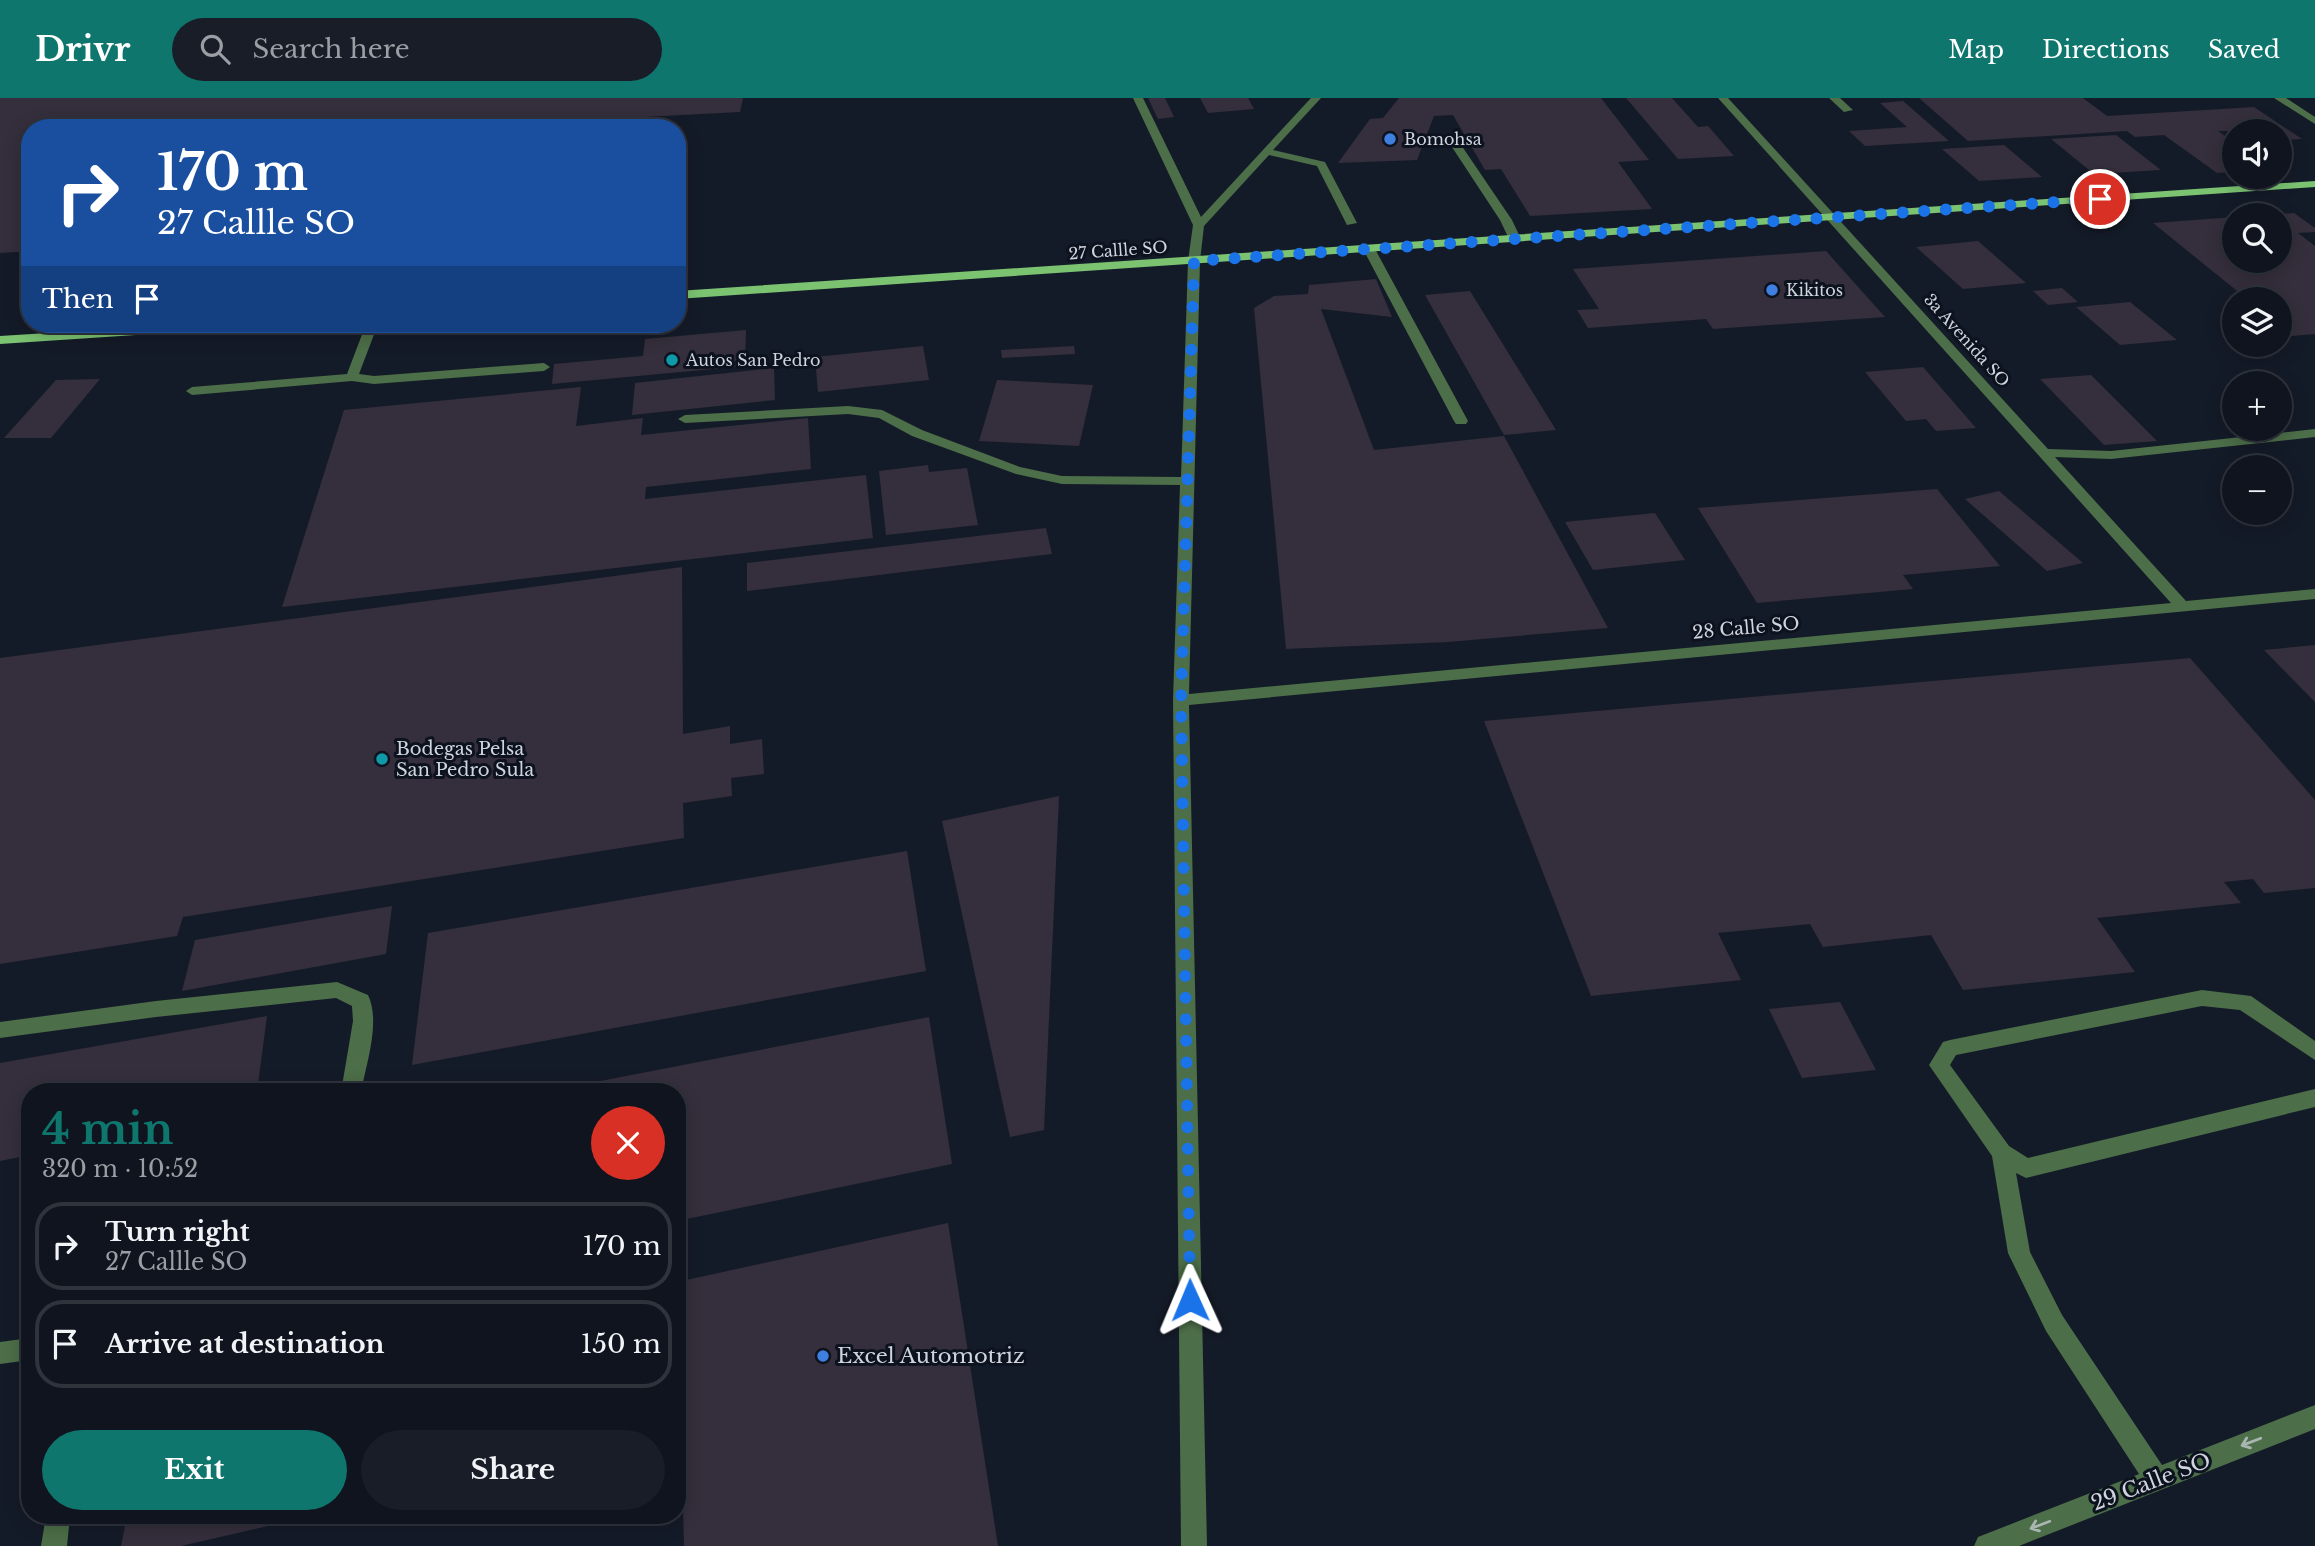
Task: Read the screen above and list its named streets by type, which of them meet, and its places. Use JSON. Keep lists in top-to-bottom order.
{
  "streets": {
    "main road": ["27 Callle SO"],
    "street": ["3a Avenida SO", "28 Calle SO", "29 Calle SO"]
  },
  "crossings": [
    ["27 Callle SO", "3a Avenida SO"],
    ["3a Avenida SO", "28 Calle SO"]
  ],
  "one_way": ["29 Calle SO"],
  "places": [
    "Bomohsa",
    "Kikitos",
    "Autos San Pedro",
    "Bodegas Pelsa San Pedro Sula",
    "Excel Automotriz"
  ],
  "page": {
    "header": "Drivr",
    "search": "Search here",
    "nav": ["Map", "Directions", "Saved"],
    "map_buttons": ["+", "−"],
    "turn": ["170 m", "27 Callle SO"],
    "then": "Then",
    "heading": ["4 min", "320 m · 10:52"],
    "list": [
      {
        "name": "Turn right",
        "note": "27 Callle SO",
        "value": "170 m"
      },
      {
        "name": "Arrive at destination",
        "value": "150 m"
      }
    ],
    "buttons": ["Exit", "Share"]
  }
}
